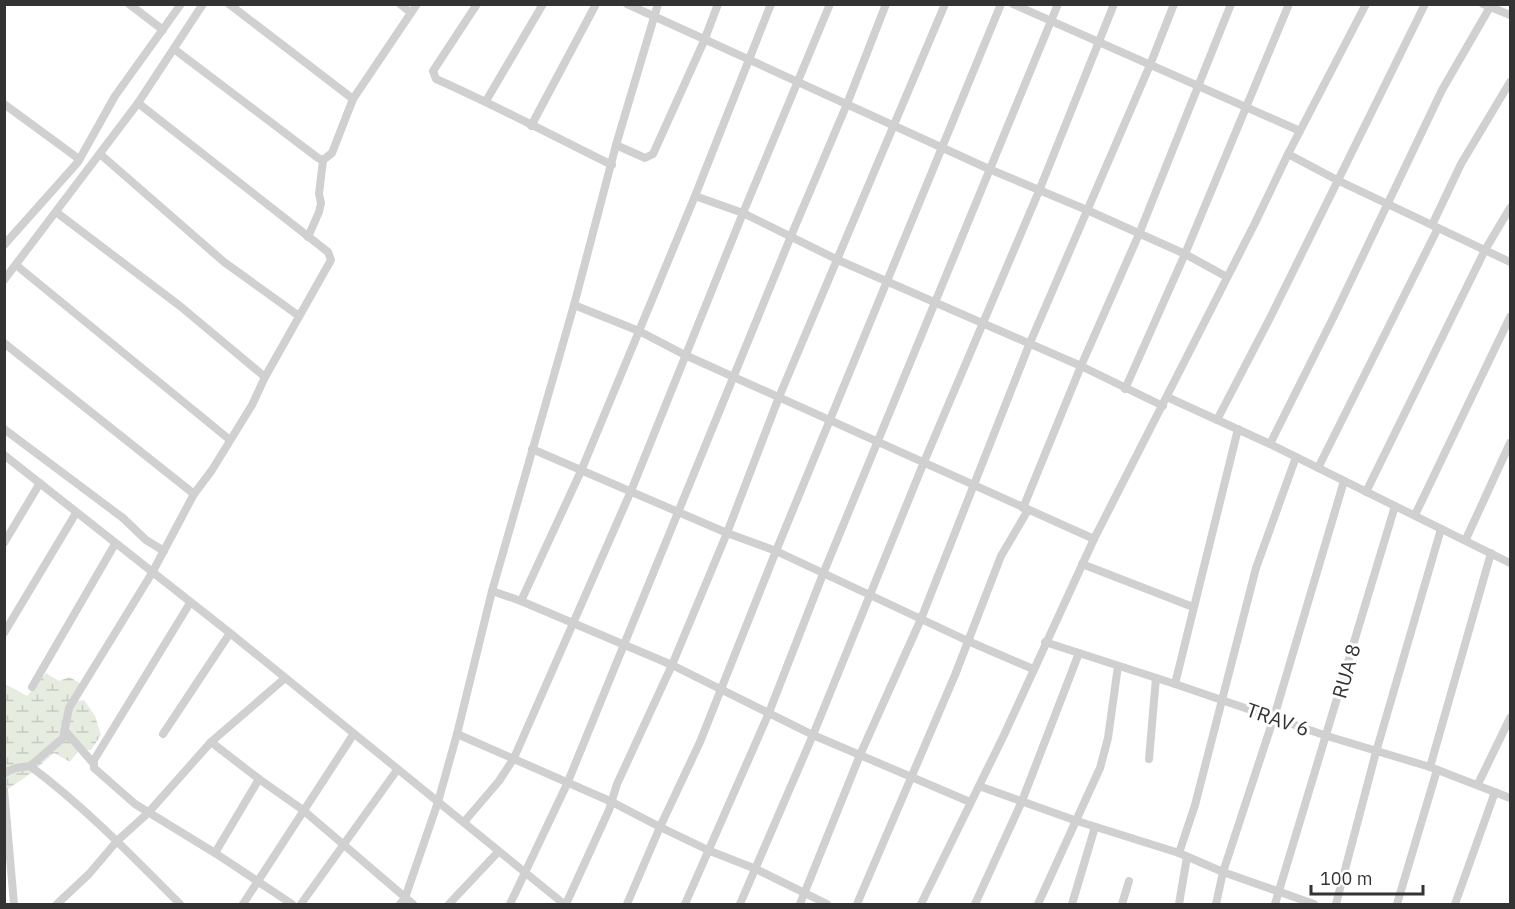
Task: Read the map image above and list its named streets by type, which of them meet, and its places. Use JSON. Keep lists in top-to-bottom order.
{
  "streets": {
    "street": ["RUA 8", "TRAV 6"]
  },
  "crossings": [
    ["RUA 8", "TRAV 6"]
  ],
  "scale_bar": "100 m"
}
